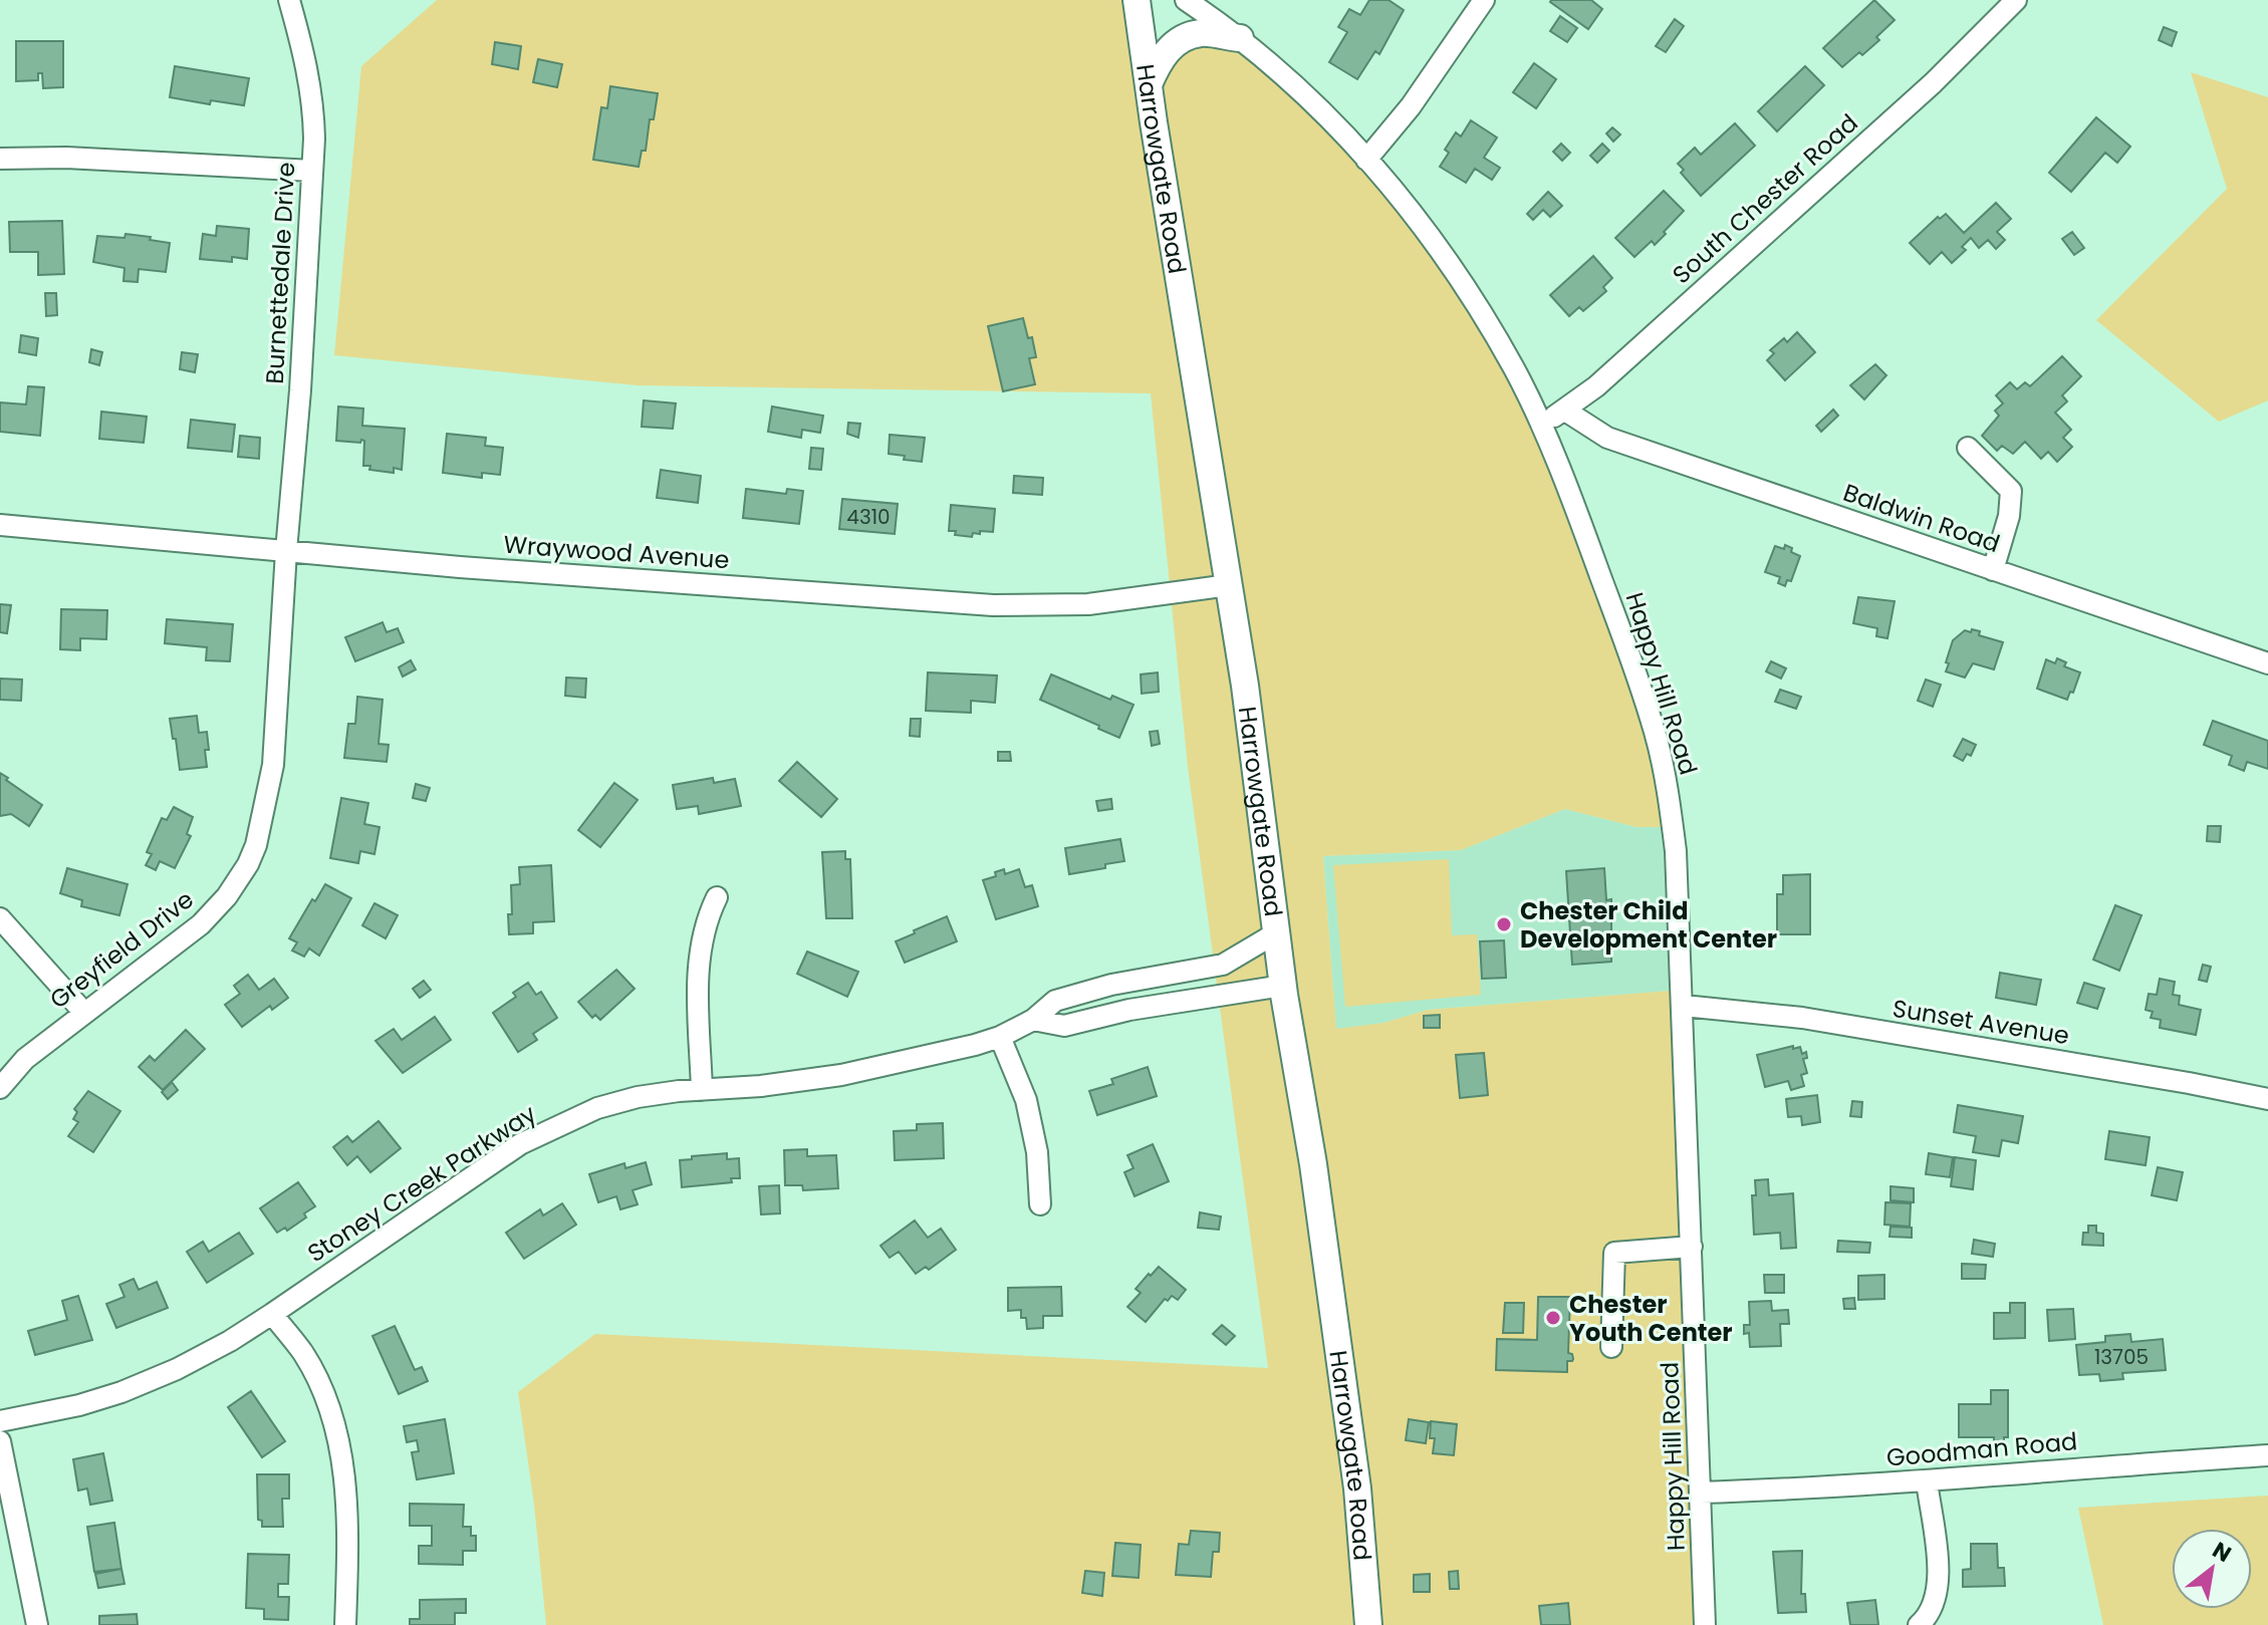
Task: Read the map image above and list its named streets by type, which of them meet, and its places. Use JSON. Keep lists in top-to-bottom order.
{
  "streets": {
    "main road": ["Harrowgate Road"],
    "street": [
      "South Chester Road",
      "Burnettedale Drive",
      "Baldwin Road",
      "Wraywood Avenue",
      "Happy Hill Road",
      "Greyfield Drive",
      "Sunset Avenue",
      "Stoney Creek Parkway",
      "Goodman Road"
    ]
  },
  "crossings": [
    ["Harrowgate Road", "Wraywood Avenue"],
    ["Harrowgate Road", "Stoney Creek Parkway"],
    ["South Chester Road", "Baldwin Road"],
    ["South Chester Road", "Happy Hill Road"],
    ["Burnettedale Drive", "Wraywood Avenue"],
    ["Burnettedale Drive", "Greyfield Drive"],
    ["Wraywood Avenue", "Greyfield Drive"],
    ["Happy Hill Road", "Sunset Avenue"],
    ["Happy Hill Road", "Goodman Road"]
  ],
  "places": ["Chester Child Development Center", "Chester Youth Center"],
  "house_numbers": ["4310", "13705"],
  "north": "top right"
}
